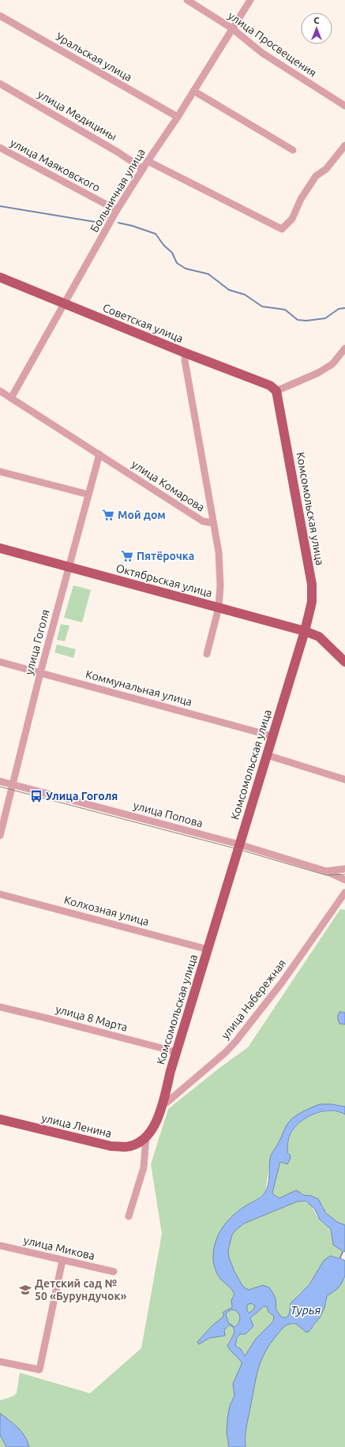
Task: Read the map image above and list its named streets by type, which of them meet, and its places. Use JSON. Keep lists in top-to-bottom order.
{
  "streets": {
    "main road": [
      "Советская улица",
      "Комсомольская улица",
      "Октябрьская улица",
      "улица Ленина"
    ],
    "street": [
      "улица Просвещения",
      "Уральская улица",
      "улица Медицины",
      "улица Маяковского",
      "Больничная улица",
      "улица Комарова",
      "улица Гоголя",
      "Коммунальная улица",
      "улица Попова",
      "Колхозная улица",
      "улица Набережная",
      "улица 8 Марта",
      "улица Микова"
    ]
  },
  "crossings": [
    ["улица Просвещения", "Больничная улица"],
    ["Уральская улица", "Больничная улица"],
    ["улица Медицины", "Больничная улица"],
    ["улица Маяковского", "Больничная улица"],
    ["Больничная улица", "Советская улица"],
    ["Больничная улица", "улица Комарова"],
    ["Советская улица", "улица Комарова"],
    ["Советская улица", "Комсомольская улица"],
    ["улица Комарова", "улица Гоголя"],
    ["Комсомольская улица", "Октябрьская улица"],
    ["Комсомольская улица", "Коммунальная улица"],
    ["Комсомольская улица", "улица Попова"],
    ["Комсомольская улица", "Колхозная улица"],
    ["Комсомольская улица", "улица Набережная"],
    ["Комсомольская улица", "улица 8 Марта"],
    ["Комсомольская улица", "улица Ленина"],
    ["Октябрьская улица", "улица Гоголя"],
    ["улица Гоголя", "Коммунальная улица"],
    ["улица Гоголя", "улица Попова"]
  ],
  "water": ["Турья"],
  "places": {
    "supermarket": ["Мой дом", "Пятёрочка"],
    "bus stop": ["Улица Гоголя"],
    "school or university": ["Детский сад № 50 «Бурундучок»"]
  },
  "north": "top"
}
